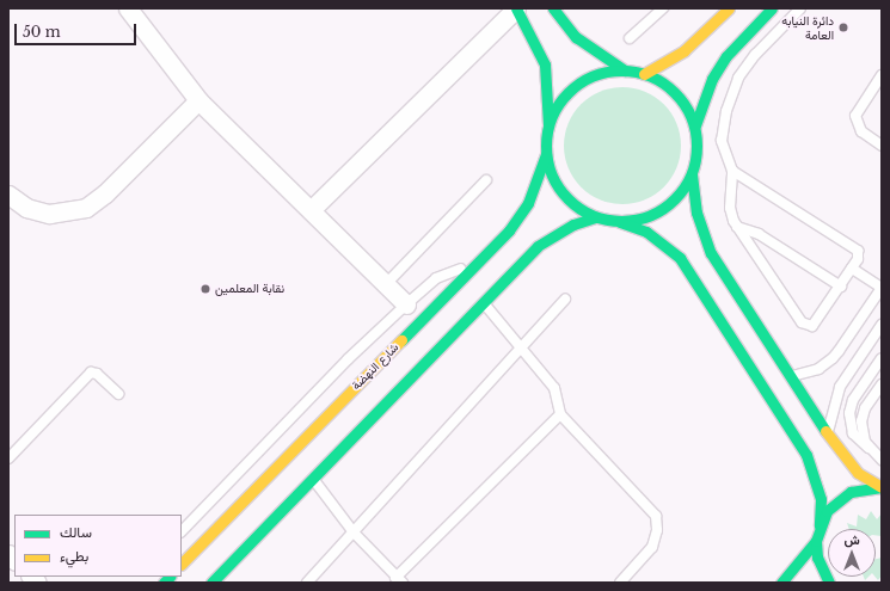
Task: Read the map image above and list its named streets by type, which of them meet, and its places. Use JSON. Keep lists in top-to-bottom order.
{
  "streets": {
    "main road": ["شارع النهضة"]
  },
  "places": ["دائرة النيابه العامة", "نقابة المعلمين"],
  "legend": ["سالك", "بطيء"],
  "scale_bar": "50 m",
  "north": "top"
}
